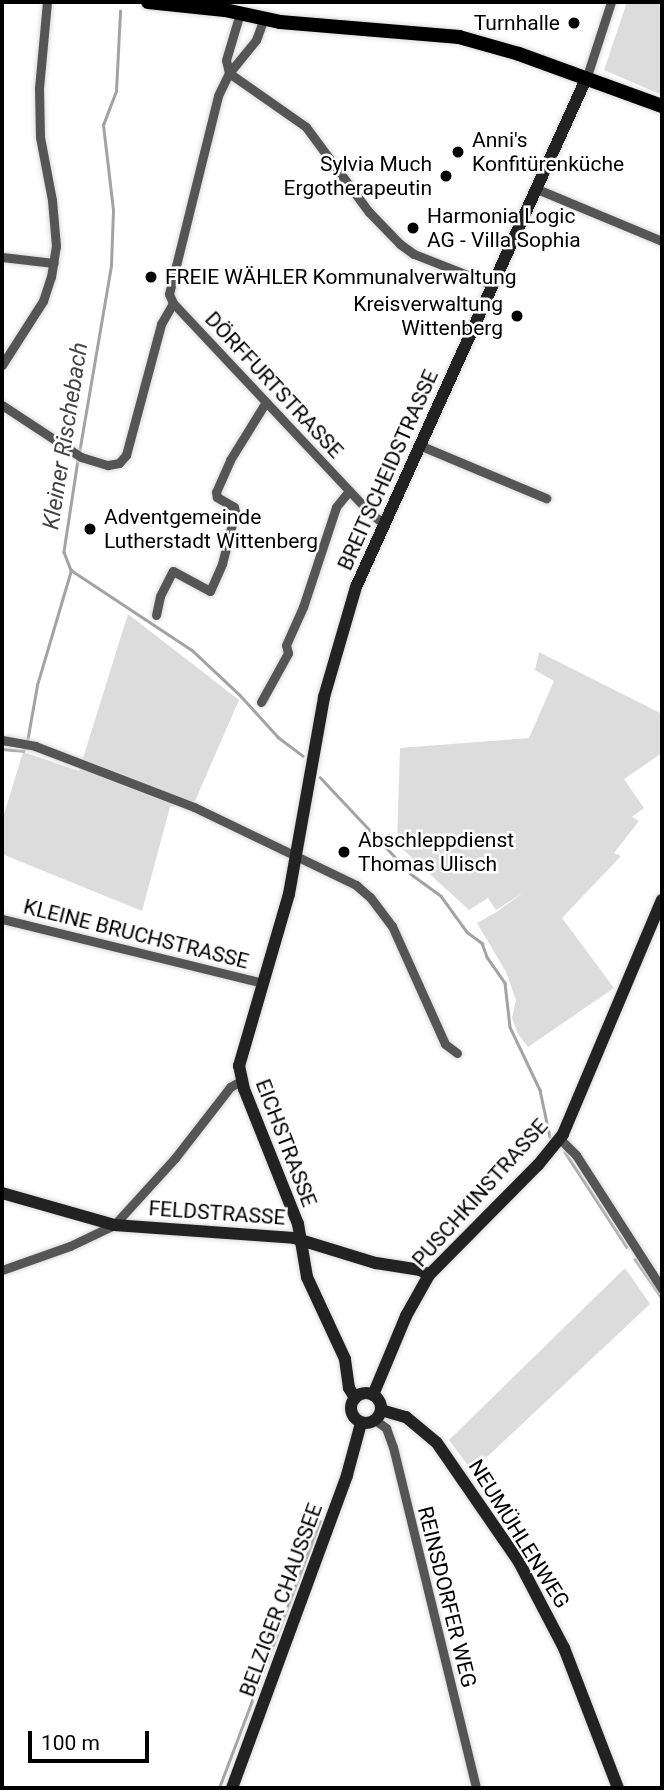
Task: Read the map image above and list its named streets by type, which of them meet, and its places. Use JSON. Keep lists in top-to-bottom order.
{
  "streets": {
    "street": [
      "DÖRFFURTSTRASSE",
      "BREITSCHEIDSTRASSE",
      "KLEINE BRUCHSTRASSE",
      "EICHSTRASSE",
      "PUSCHKINSTRASSE",
      "FELDSTRASSE",
      "NEUMÜHLENWEG",
      "REINSDORFER WEG",
      "BELZIGER CHAUSSEE"
    ]
  },
  "crossings": [
    ["DÖRFFURTSTRASSE", "BREITSCHEIDSTRASSE"],
    ["BREITSCHEIDSTRASSE", "EICHSTRASSE"],
    ["KLEINE BRUCHSTRASSE", "EICHSTRASSE"],
    ["EICHSTRASSE", "PUSCHKINSTRASSE"],
    ["EICHSTRASSE", "FELDSTRASSE"],
    ["EICHSTRASSE", "NEUMÜHLENWEG"],
    ["EICHSTRASSE", "REINSDORFER WEG"],
    ["EICHSTRASSE", "BELZIGER CHAUSSEE"],
    ["PUSCHKINSTRASSE", "FELDSTRASSE"],
    ["PUSCHKINSTRASSE", "NEUMÜHLENWEG"],
    ["PUSCHKINSTRASSE", "REINSDORFER WEG"],
    ["PUSCHKINSTRASSE", "BELZIGER CHAUSSEE"],
    ["NEUMÜHLENWEG", "REINSDORFER WEG"],
    ["NEUMÜHLENWEG", "BELZIGER CHAUSSEE"],
    ["REINSDORFER WEG", "BELZIGER CHAUSSEE"]
  ],
  "water": ["Kleiner Rischebach"],
  "places": [
    "Turnhalle",
    "Anni's Konfitürenküche",
    "Sylvia Much Ergotherapeutin",
    "Harmonia Logic AG - Villa Sophia",
    "FREIE WÄHLER Kommunalverwaltung",
    "Kreisverwaltung Wittenberg",
    "Adventgemeinde Lutherstadt Wittenberg",
    "Abschleppdienst Thomas Ulisch"
  ],
  "scale_bar": "100 m"
}
